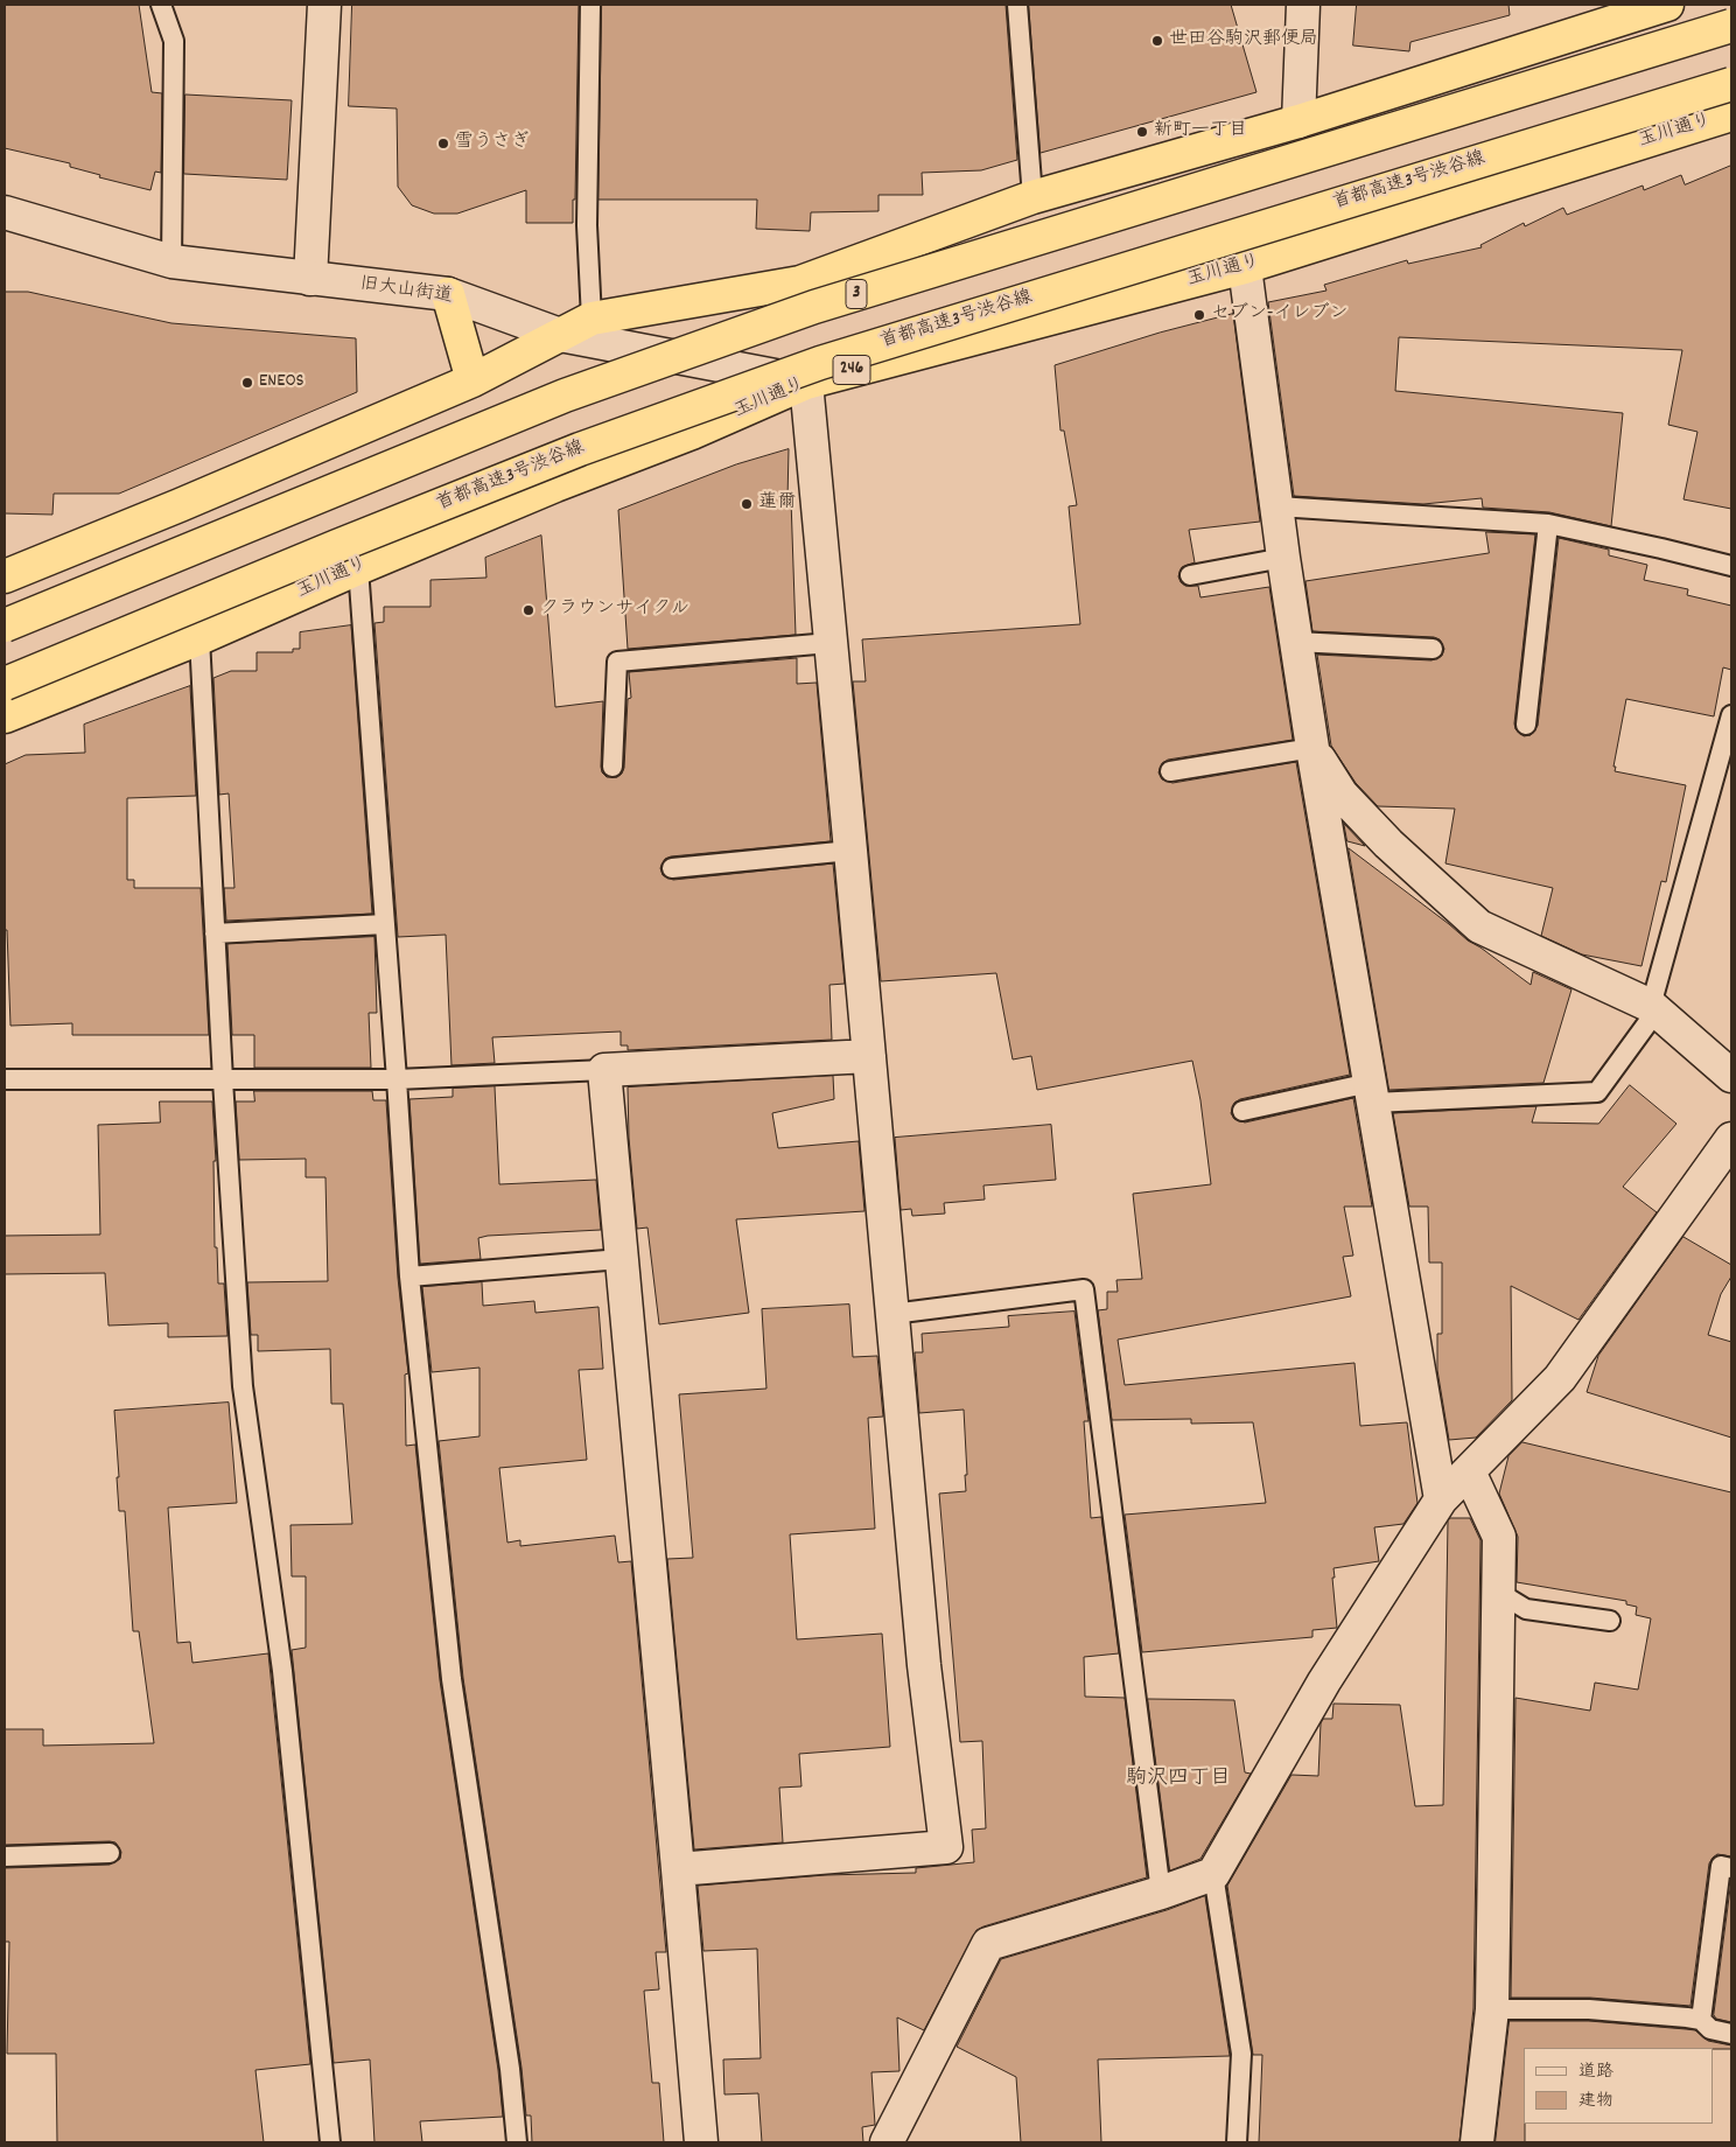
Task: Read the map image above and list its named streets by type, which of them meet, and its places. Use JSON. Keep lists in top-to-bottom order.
{
  "streets": {
    "highway": [
      "玉川通り",
      "首都高速3号渋谷線",
      "3",
      "246"
    ],
    "street": ["旧大山街道"]
  },
  "crossings": [
    ["玉川通り", "旧大山街道"]
  ],
  "districts": ["駒沢四丁目"],
  "places": [
    "世田谷駒沢郵便局",
    "新町一丁目",
    "雪うさぎ",
    "セブン-イレブン",
    "ENEOS",
    "蓮爾",
    "クラウンサイクル"
  ],
  "legend": ["道路", "建物"]
}
